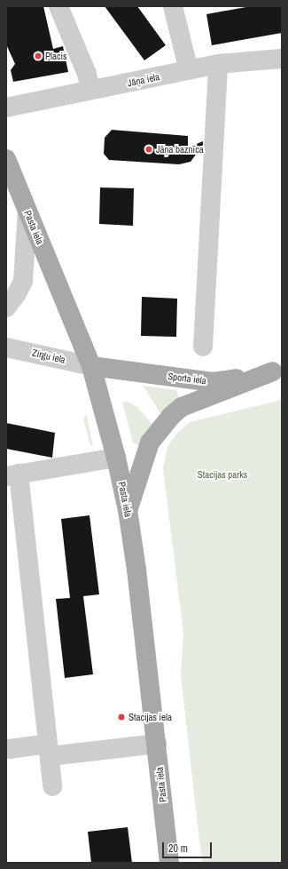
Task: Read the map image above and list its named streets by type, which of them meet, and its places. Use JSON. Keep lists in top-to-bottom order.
{
  "streets": {
    "main road": ["Pasta iela", "Sporta iela"],
    "street": ["Jāņa iela", "Zirgu iela"]
  },
  "crossings": [
    ["Pasta iela", "Zirgu iela"],
    ["Pasta iela", "Sporta iela"],
    ["Zirgu iela", "Sporta iela"]
  ],
  "parks": ["Stacijas parks"],
  "places": ["Placis", "Jāņa baznīca", "Stacijas iela"],
  "scale_bar": "20 m"
}
